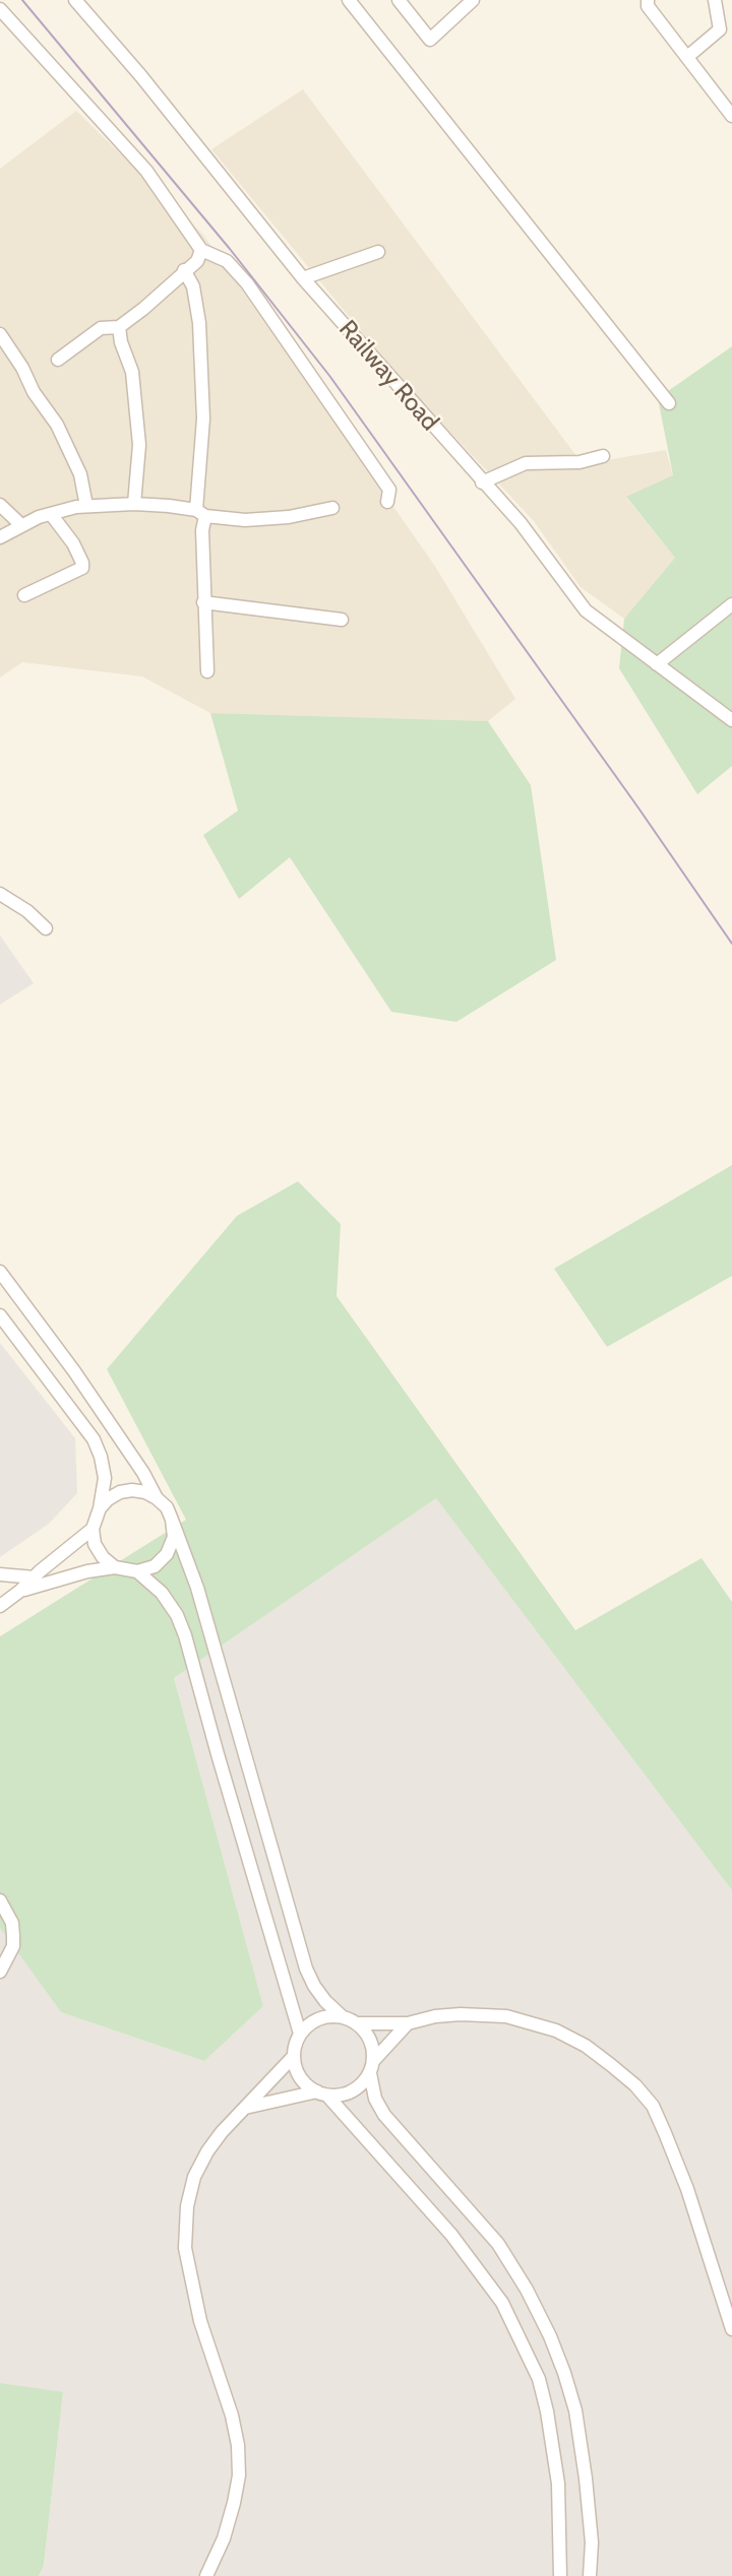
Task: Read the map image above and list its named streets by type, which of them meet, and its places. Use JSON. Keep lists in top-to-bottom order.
{
  "streets": {
    "street": ["Railway Road"]
  }
}
